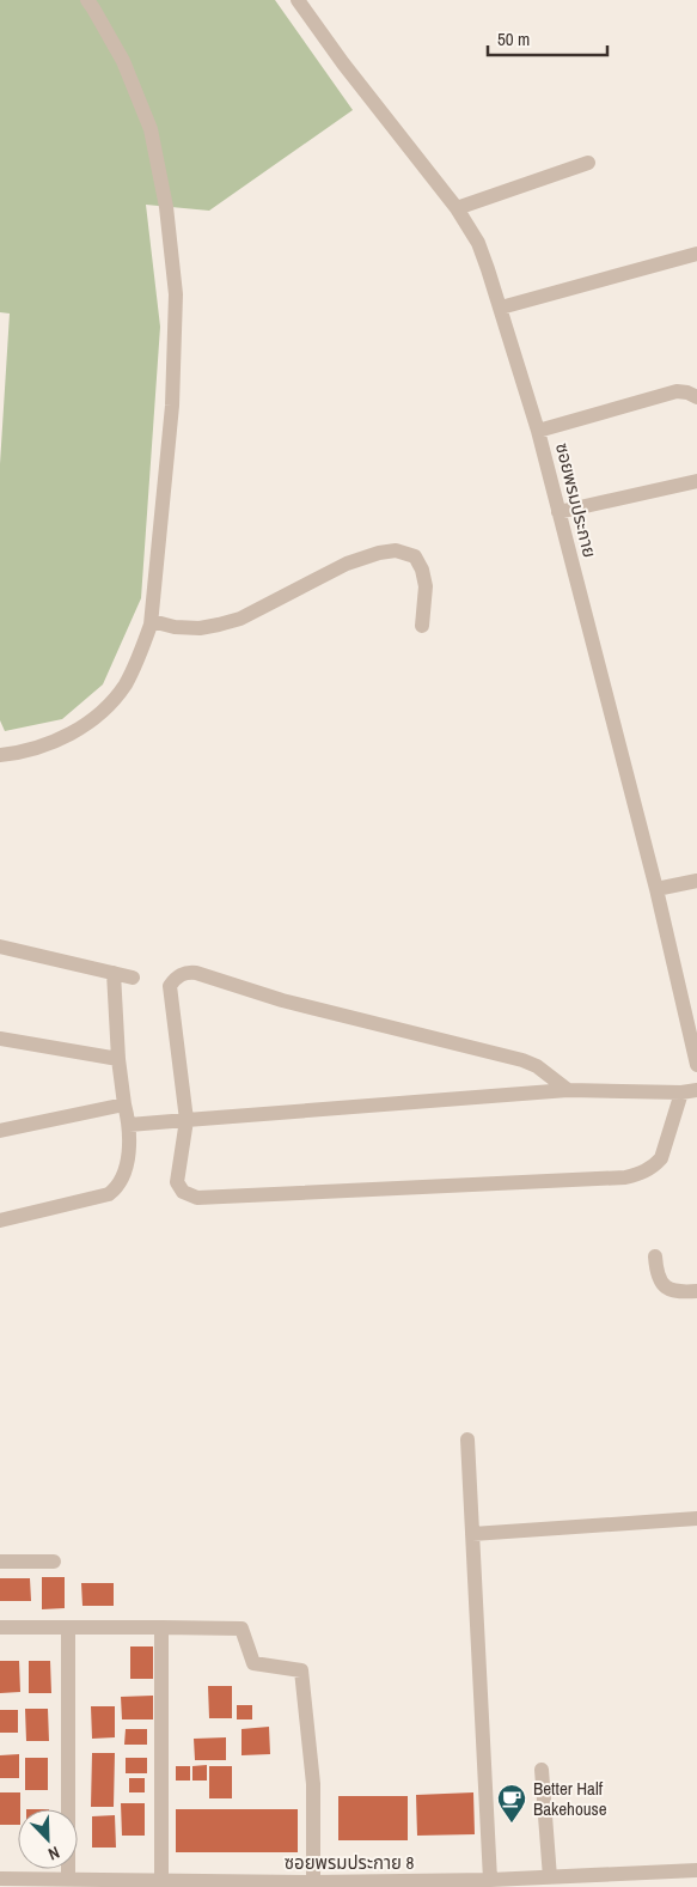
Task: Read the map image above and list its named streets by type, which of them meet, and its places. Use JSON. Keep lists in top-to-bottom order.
{
  "streets": {
    "street": ["ซอยพรมประกาย", "ซอยพรมประกาย 8"]
  },
  "places": {
    "cafe": ["Better Half Bakehouse"]
  },
  "scale_bar": "50 m",
  "north": "bottom right"
}
